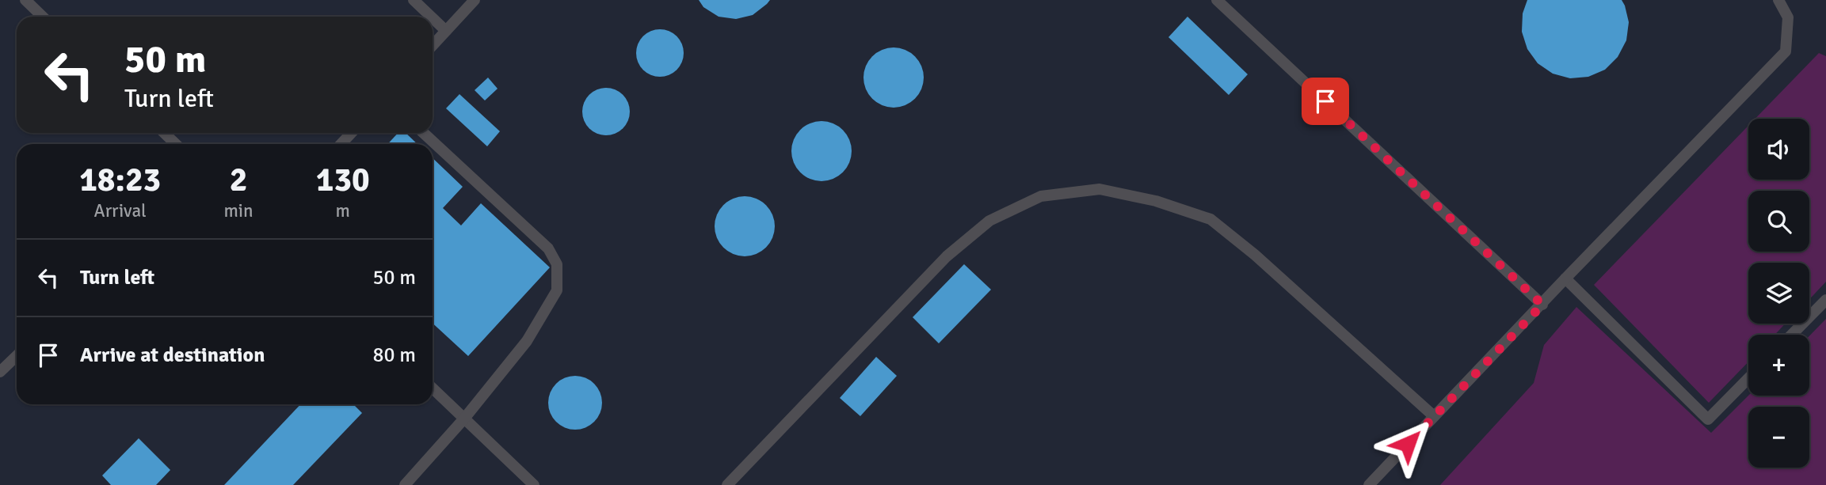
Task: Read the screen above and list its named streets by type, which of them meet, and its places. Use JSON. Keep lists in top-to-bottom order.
{
  "page": {
    "turn": ["50 m", "Turn left"],
    "map_buttons": ["+", "−"],
    "eta": [
      "18:23",
      "Arrival",
      "2",
      "min",
      "130",
      "m"
    ],
    "list": [
      {
        "name": "Turn left",
        "value": "50 m"
      },
      {
        "name": "Arrive at destination",
        "value": "80 m"
      }
    ]
  }
}
